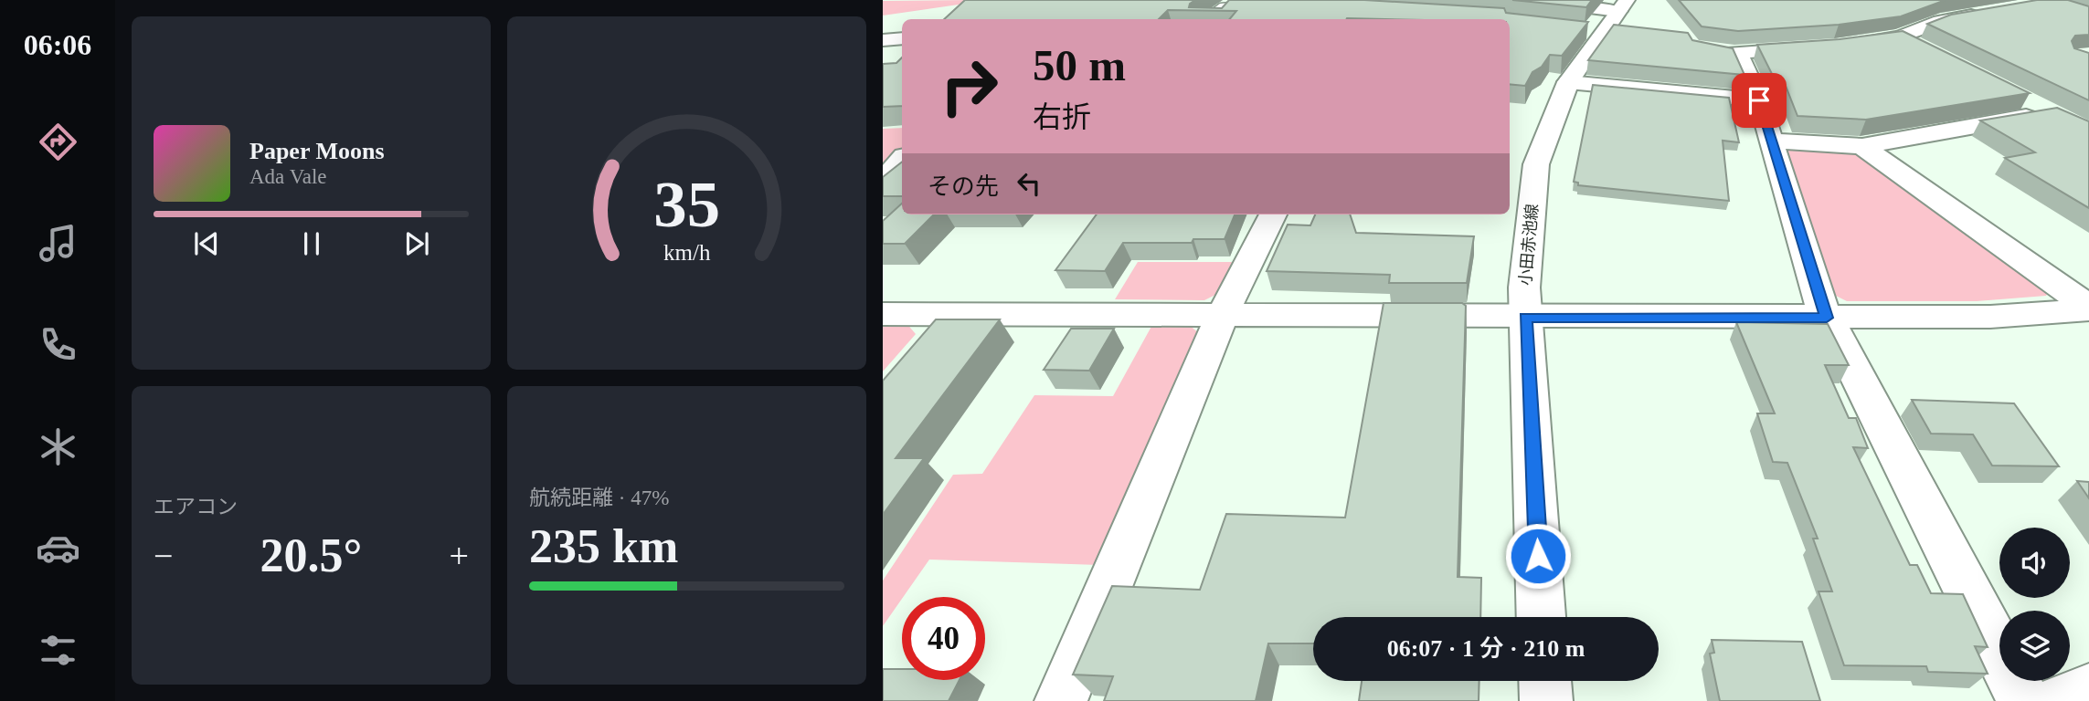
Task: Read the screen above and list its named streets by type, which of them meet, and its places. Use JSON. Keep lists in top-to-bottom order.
{
  "streets": {
    "street": ["小田赤池線"]
  },
  "page": {
    "tabs": "06:06",
    "turn": ["50 m", "右折"],
    "song": ["Paper Moons", "Ada Vale"],
    "then": "その先",
    "tile": [
      "エアコン",
      ["航続距離 · 47%", "235 km"]
    ],
    "heat": ["−", "20.5°", "+"],
    "limit": "40",
    "trip": "06:07 · 1 分 · 210 m",
    "gauge": ["35", "km/h"]
  }
}
